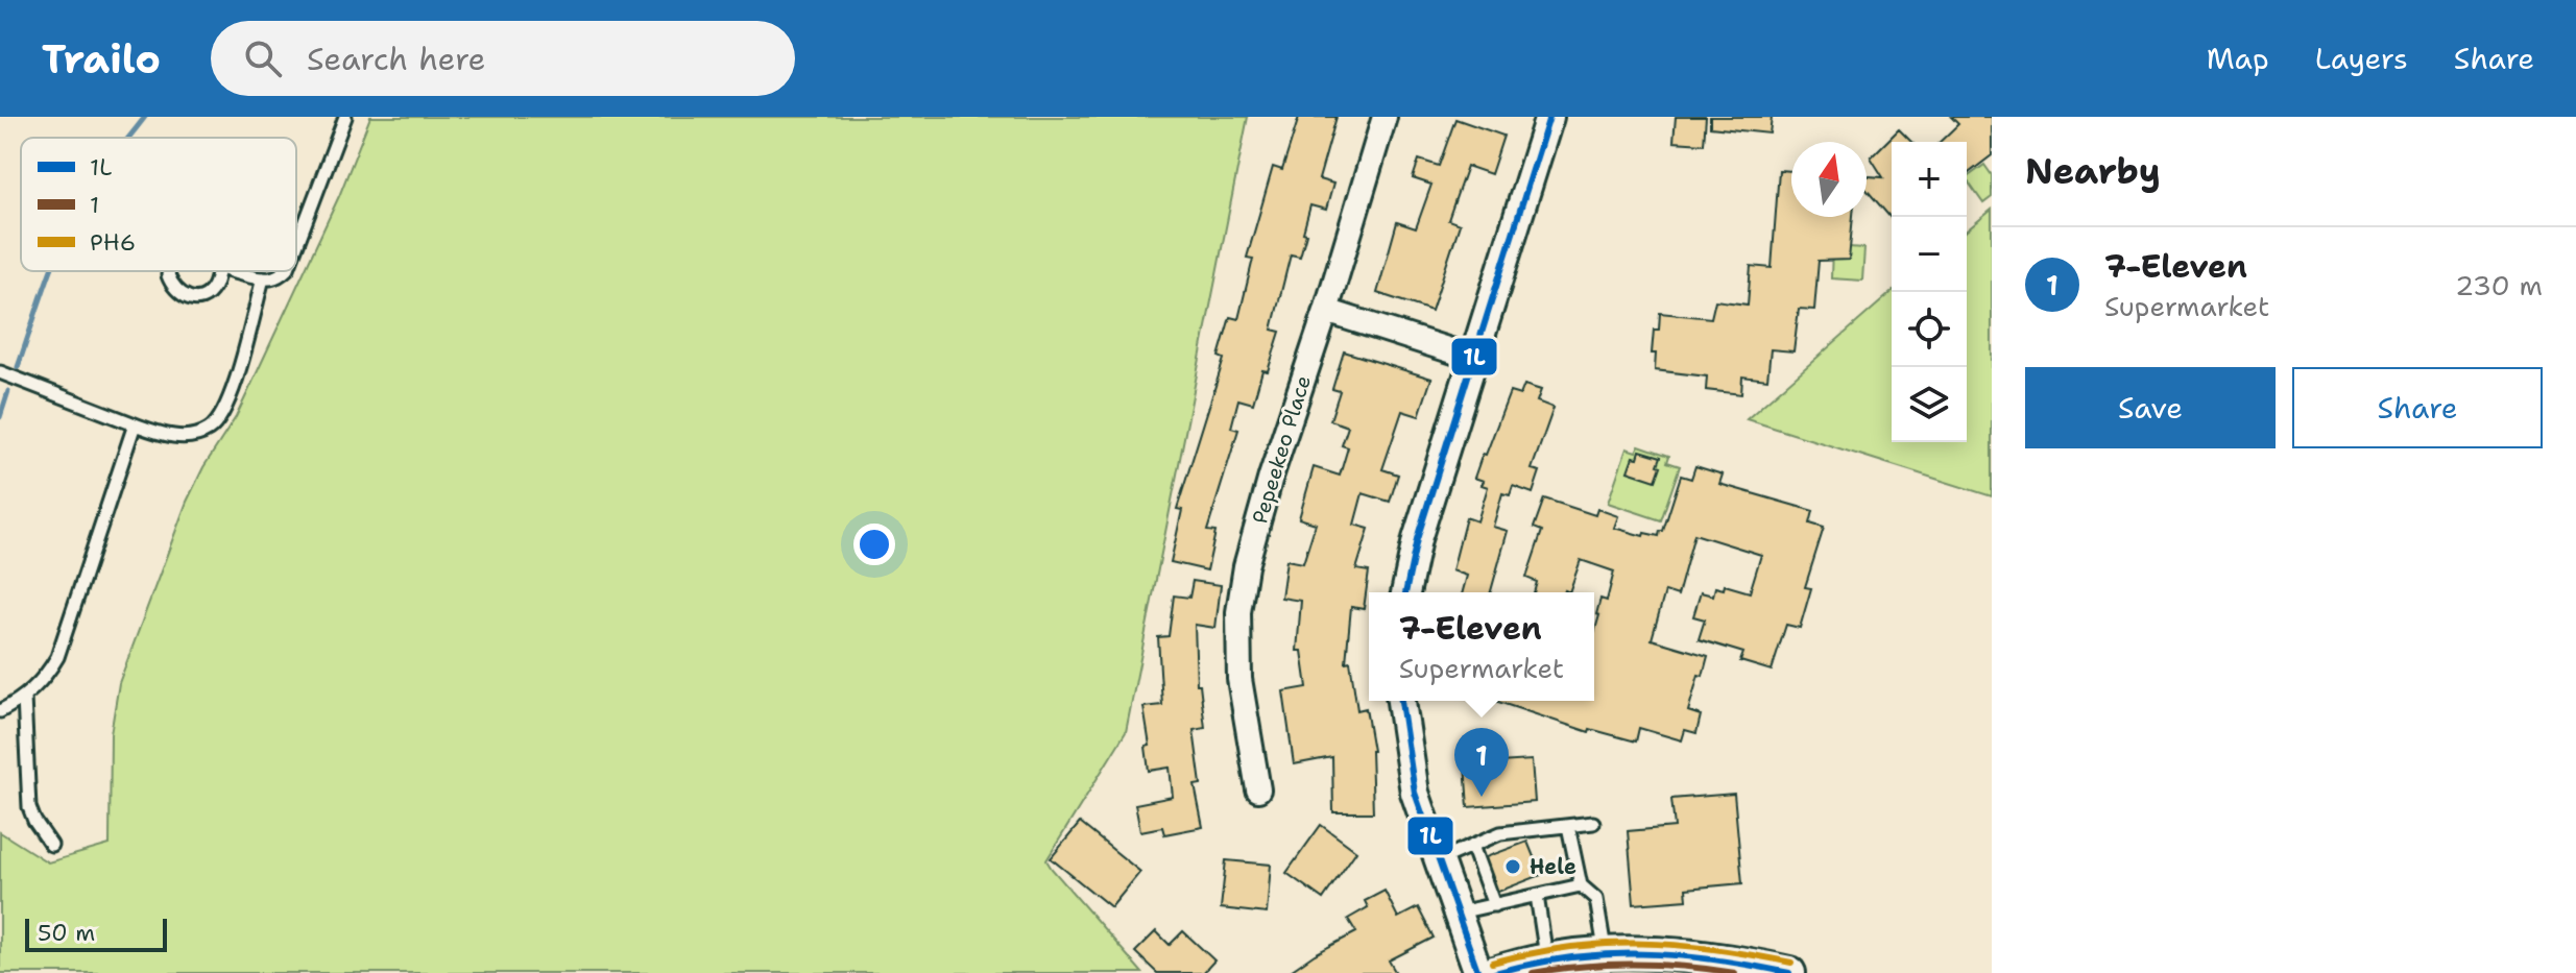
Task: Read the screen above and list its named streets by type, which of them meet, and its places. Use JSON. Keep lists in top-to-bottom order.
{
  "streets": {
    "street": ["Pepeekeo Place"]
  },
  "places": ["Hele"],
  "lines": ["transit line 1L", "transit line PH6", "transit line 1"],
  "legend": ["1L", "1", "PH6"],
  "scale_bar": "50 m",
  "north": "top",
  "page": {
    "header": "Trailo",
    "search": "Search here",
    "nav": ["Map", "Layers", "Share"],
    "heading": "Nearby",
    "map_buttons": ["+", "−"],
    "list": [
      {
        "mark": "1",
        "name": "7-Eleven",
        "note": "Supermarket",
        "value": "230 m"
      }
    ],
    "buttons": ["Save", "Share"],
    "popup": ["7-Eleven", "Supermarket"],
    "pins": "1",
    "scale": "50 m"
  }
}
